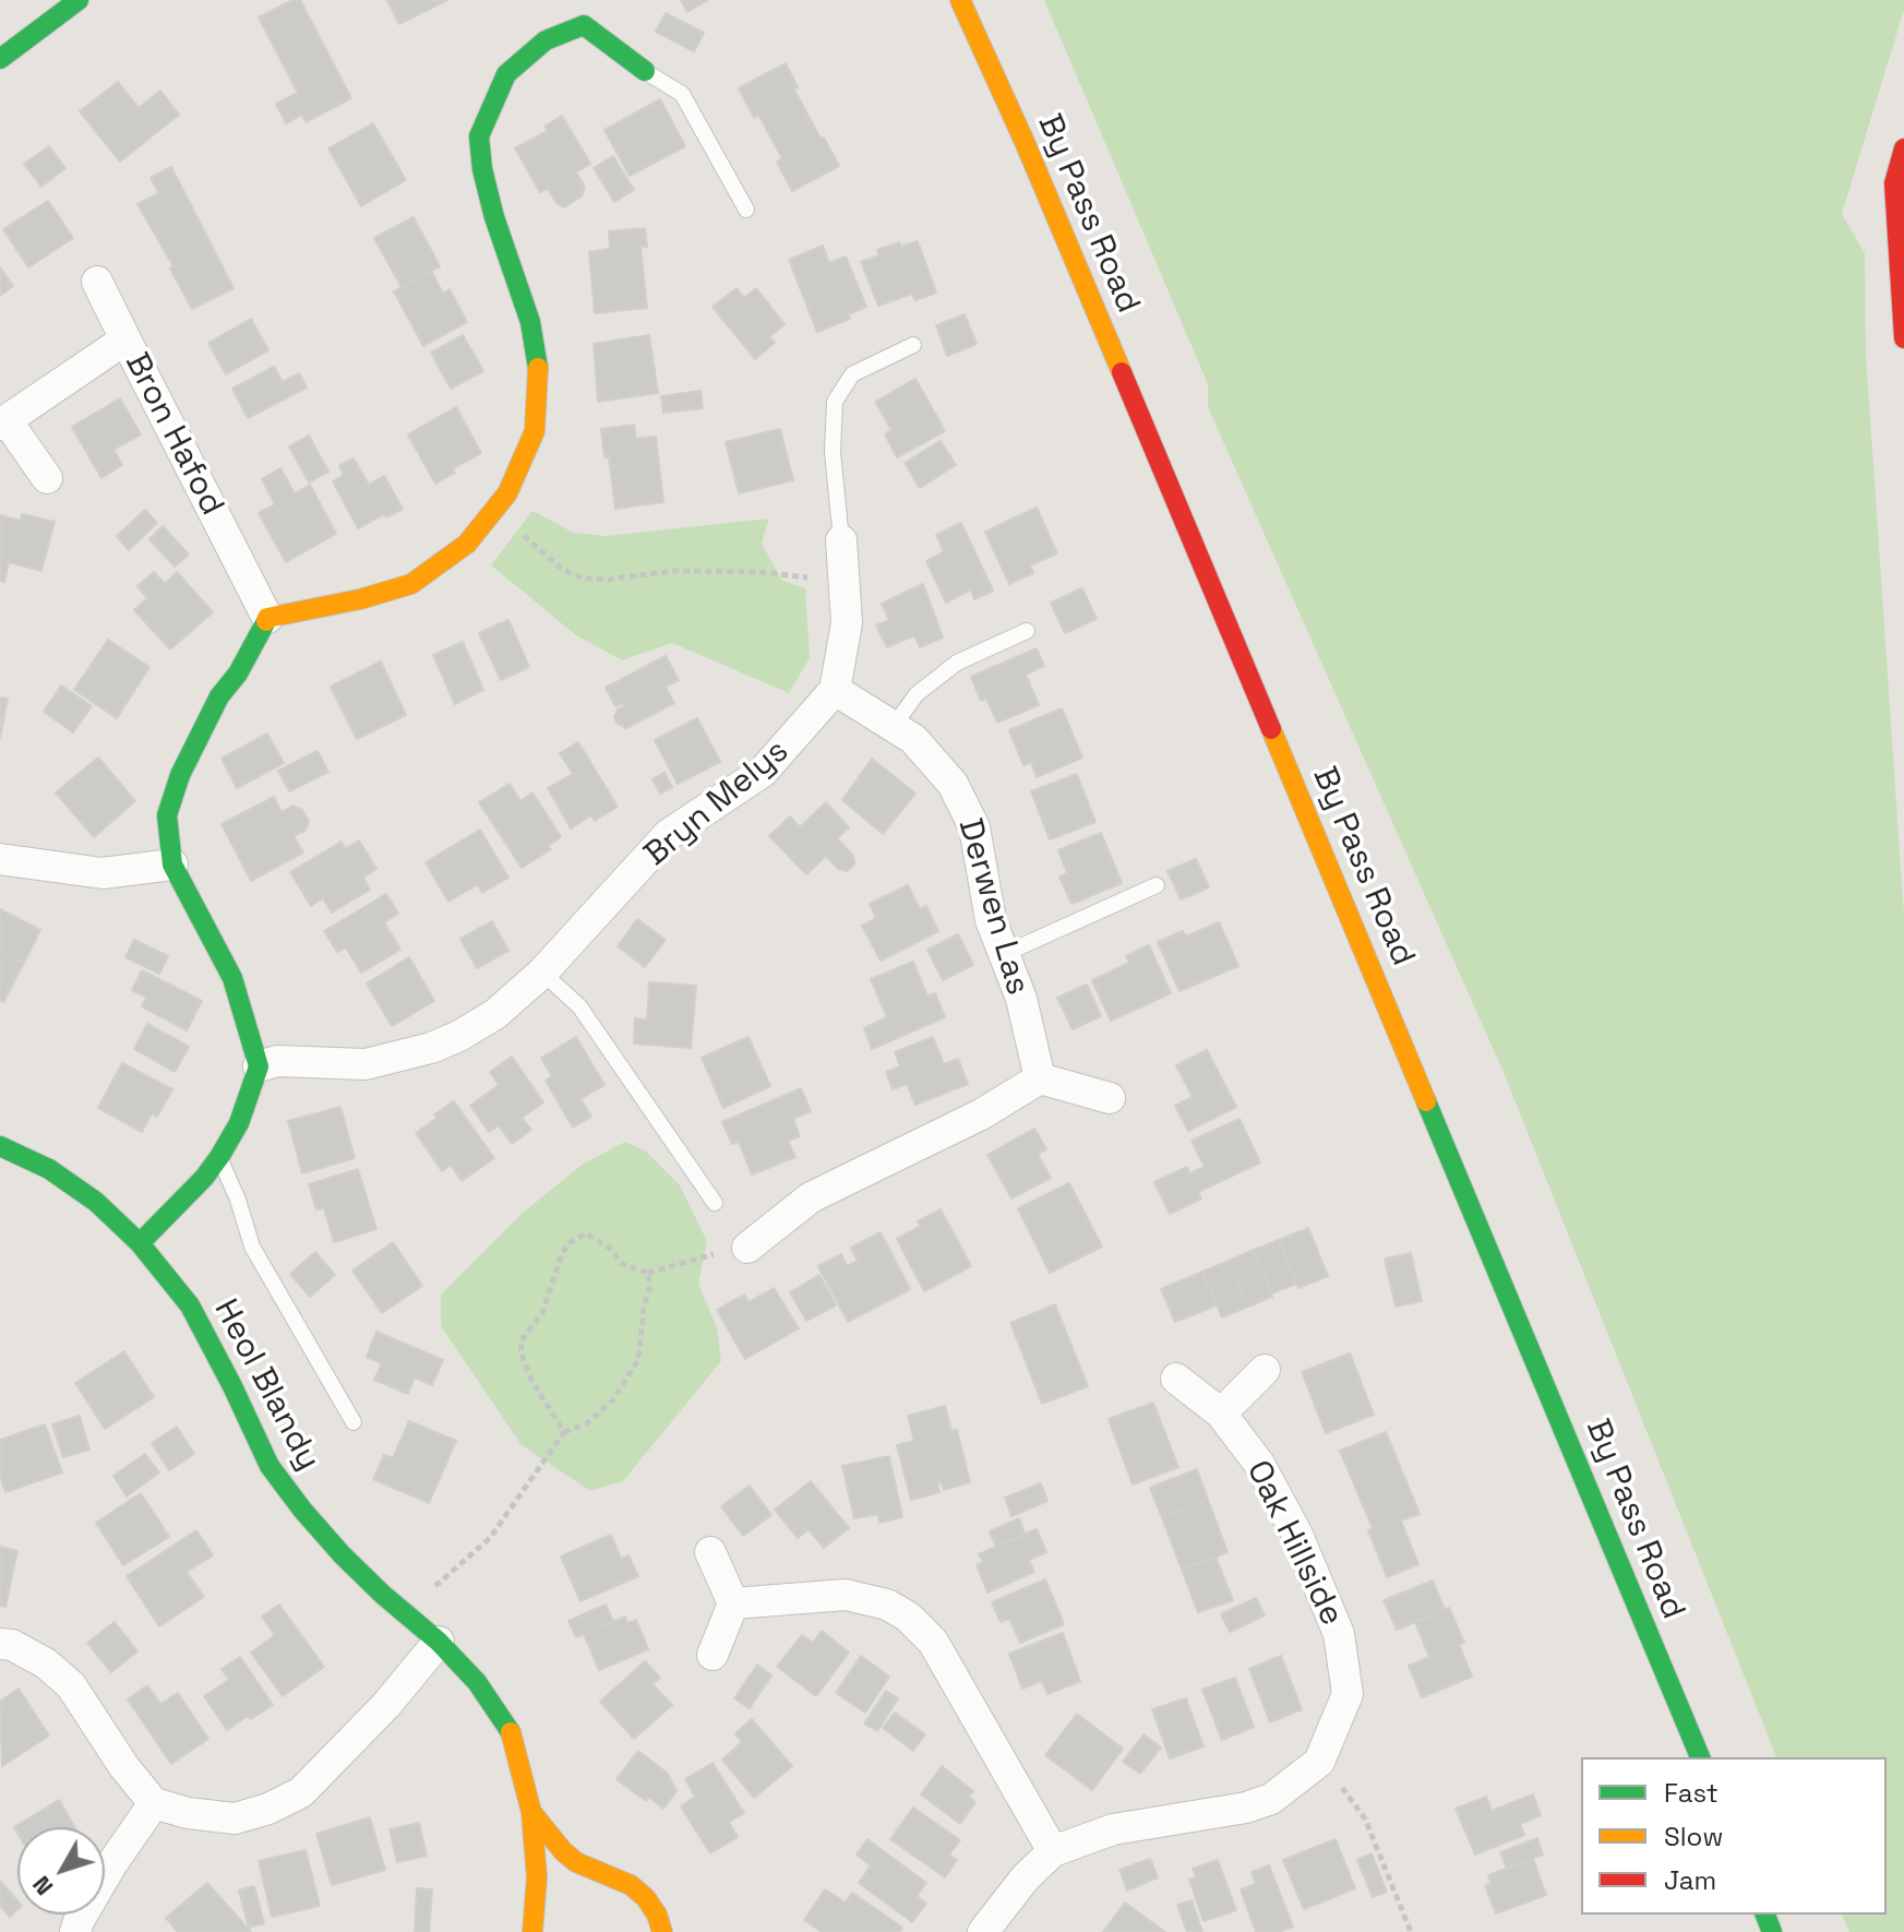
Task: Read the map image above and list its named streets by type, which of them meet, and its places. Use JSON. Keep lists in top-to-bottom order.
{
  "streets": {
    "street": [
      "By Pass Road",
      "Bron Hafod",
      "Bryn Melys",
      "Derwen Las",
      "Heol Blandy",
      "Oak Hillside"
    ]
  },
  "crossings": [
    ["Bryn Melys", "Derwen Las"]
  ],
  "legend": ["Fast", "Slow", "Jam"],
  "north": "bottom left"
}
